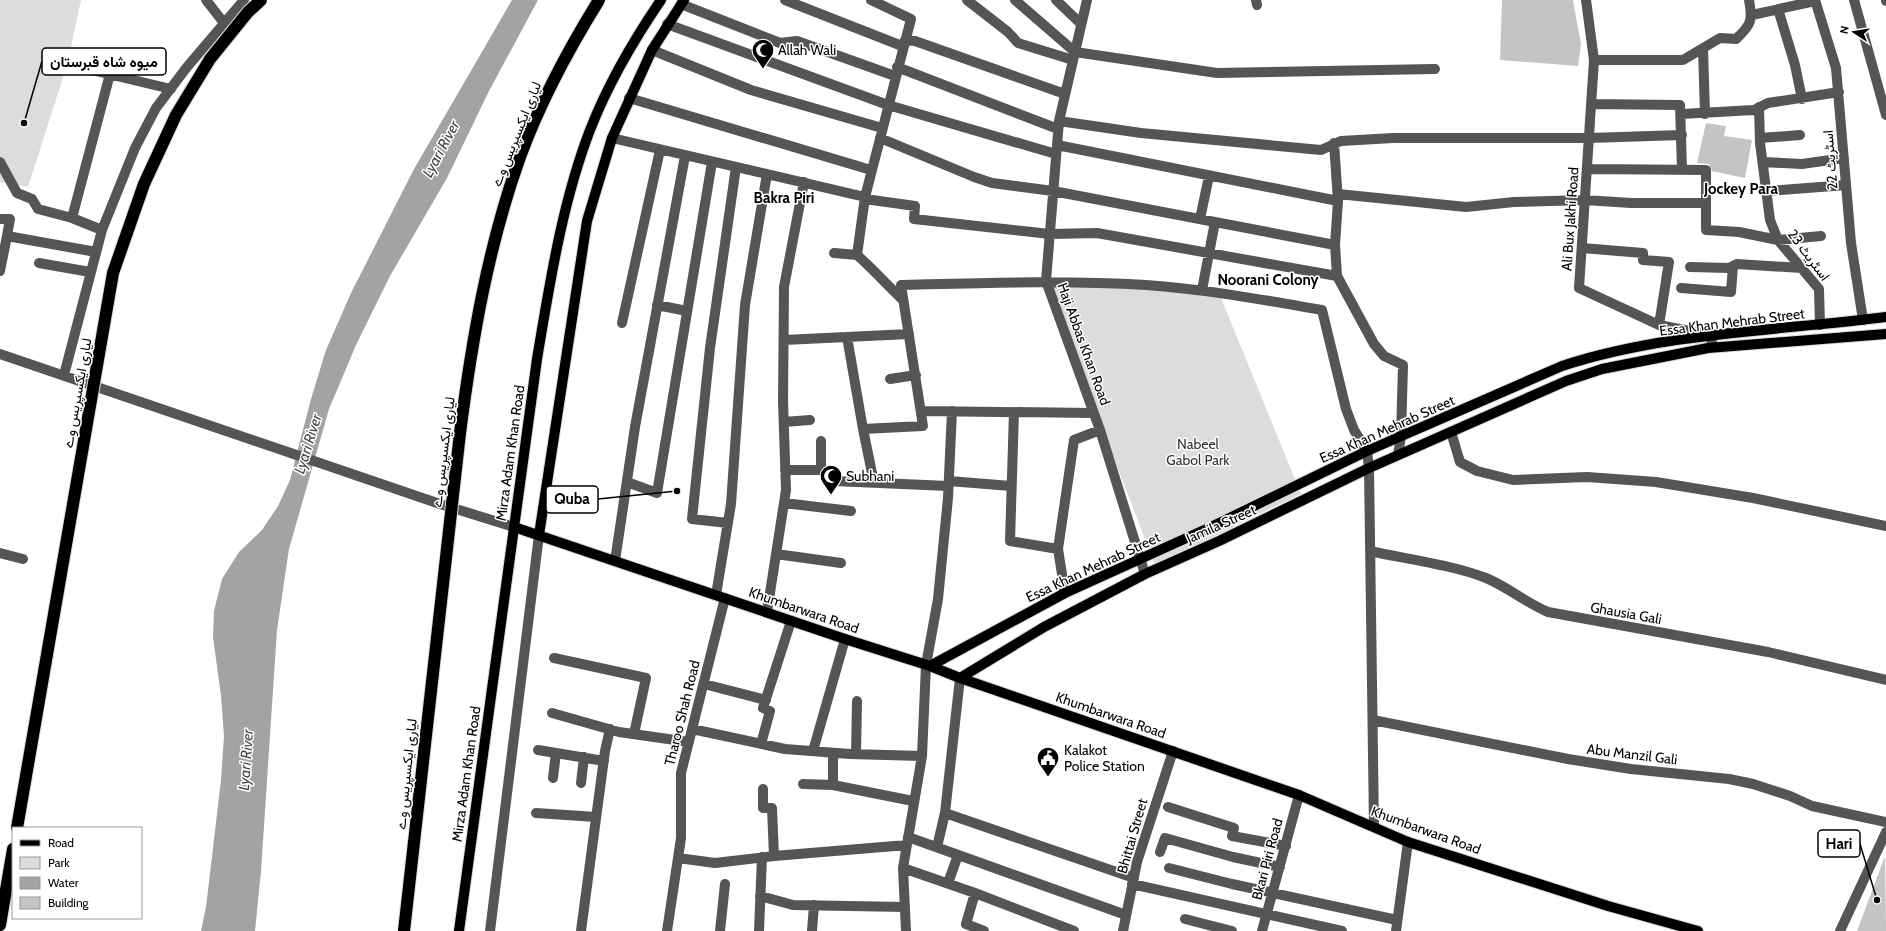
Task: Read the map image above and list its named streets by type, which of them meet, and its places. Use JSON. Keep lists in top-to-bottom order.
{
  "streets": {
    "highway": ["لیاری ایکسپریس وے"],
    "main road": [
      "Essa Khan Mehrab Street",
      "Mirza Adam Khan Road",
      "Jamila Street",
      "Khumbarwara Road"
    ],
    "street": [
      "اسٹریٹ 22",
      "Ali Bux Jakhi Road",
      "اسٹریٹ 23",
      "Haji Abbas Khan Road",
      "Ghausia Gali",
      "Tharoo Shah Road",
      "Abu Manzil Gali",
      "Bhittai Street",
      "Bkari Piri Road"
    ]
  },
  "crossings": [
    ["اسٹریٹ 22", "Essa Khan Mehrab Street"],
    ["Ali Bux Jakhi Road", "Essa Khan Mehrab Street"],
    ["اسٹریٹ 23", "Essa Khan Mehrab Street"],
    ["Essa Khan Mehrab Street", "Haji Abbas Khan Road"],
    ["Essa Khan Mehrab Street", "Jamila Street"],
    ["Essa Khan Mehrab Street", "Khumbarwara Road"],
    ["Haji Abbas Khan Road", "Jamila Street"],
    ["Mirza Adam Khan Road", "Khumbarwara Road"],
    ["Jamila Street", "Khumbarwara Road"],
    ["Khumbarwara Road", "Tharoo Shah Road"],
    ["Khumbarwara Road", "Bhittai Street"],
    ["Khumbarwara Road", "Bkari Piri Road"]
  ],
  "districts": ["Jockey Para", "Bakra Piri", "Noorani Colony"],
  "water": ["Lyari River"],
  "parks": ["Nabeel Gabol Park"],
  "places": {
    "mosque": ["Allah Wali", "Subhani"],
    "other": ["میوہ شاہ قبرستان", "Quba", "Hari"],
    "public building": ["Kalakot Police Station"]
  },
  "legend": [
    "Road",
    "Park",
    "Water",
    "Building"
  ],
  "north": "left"
}
